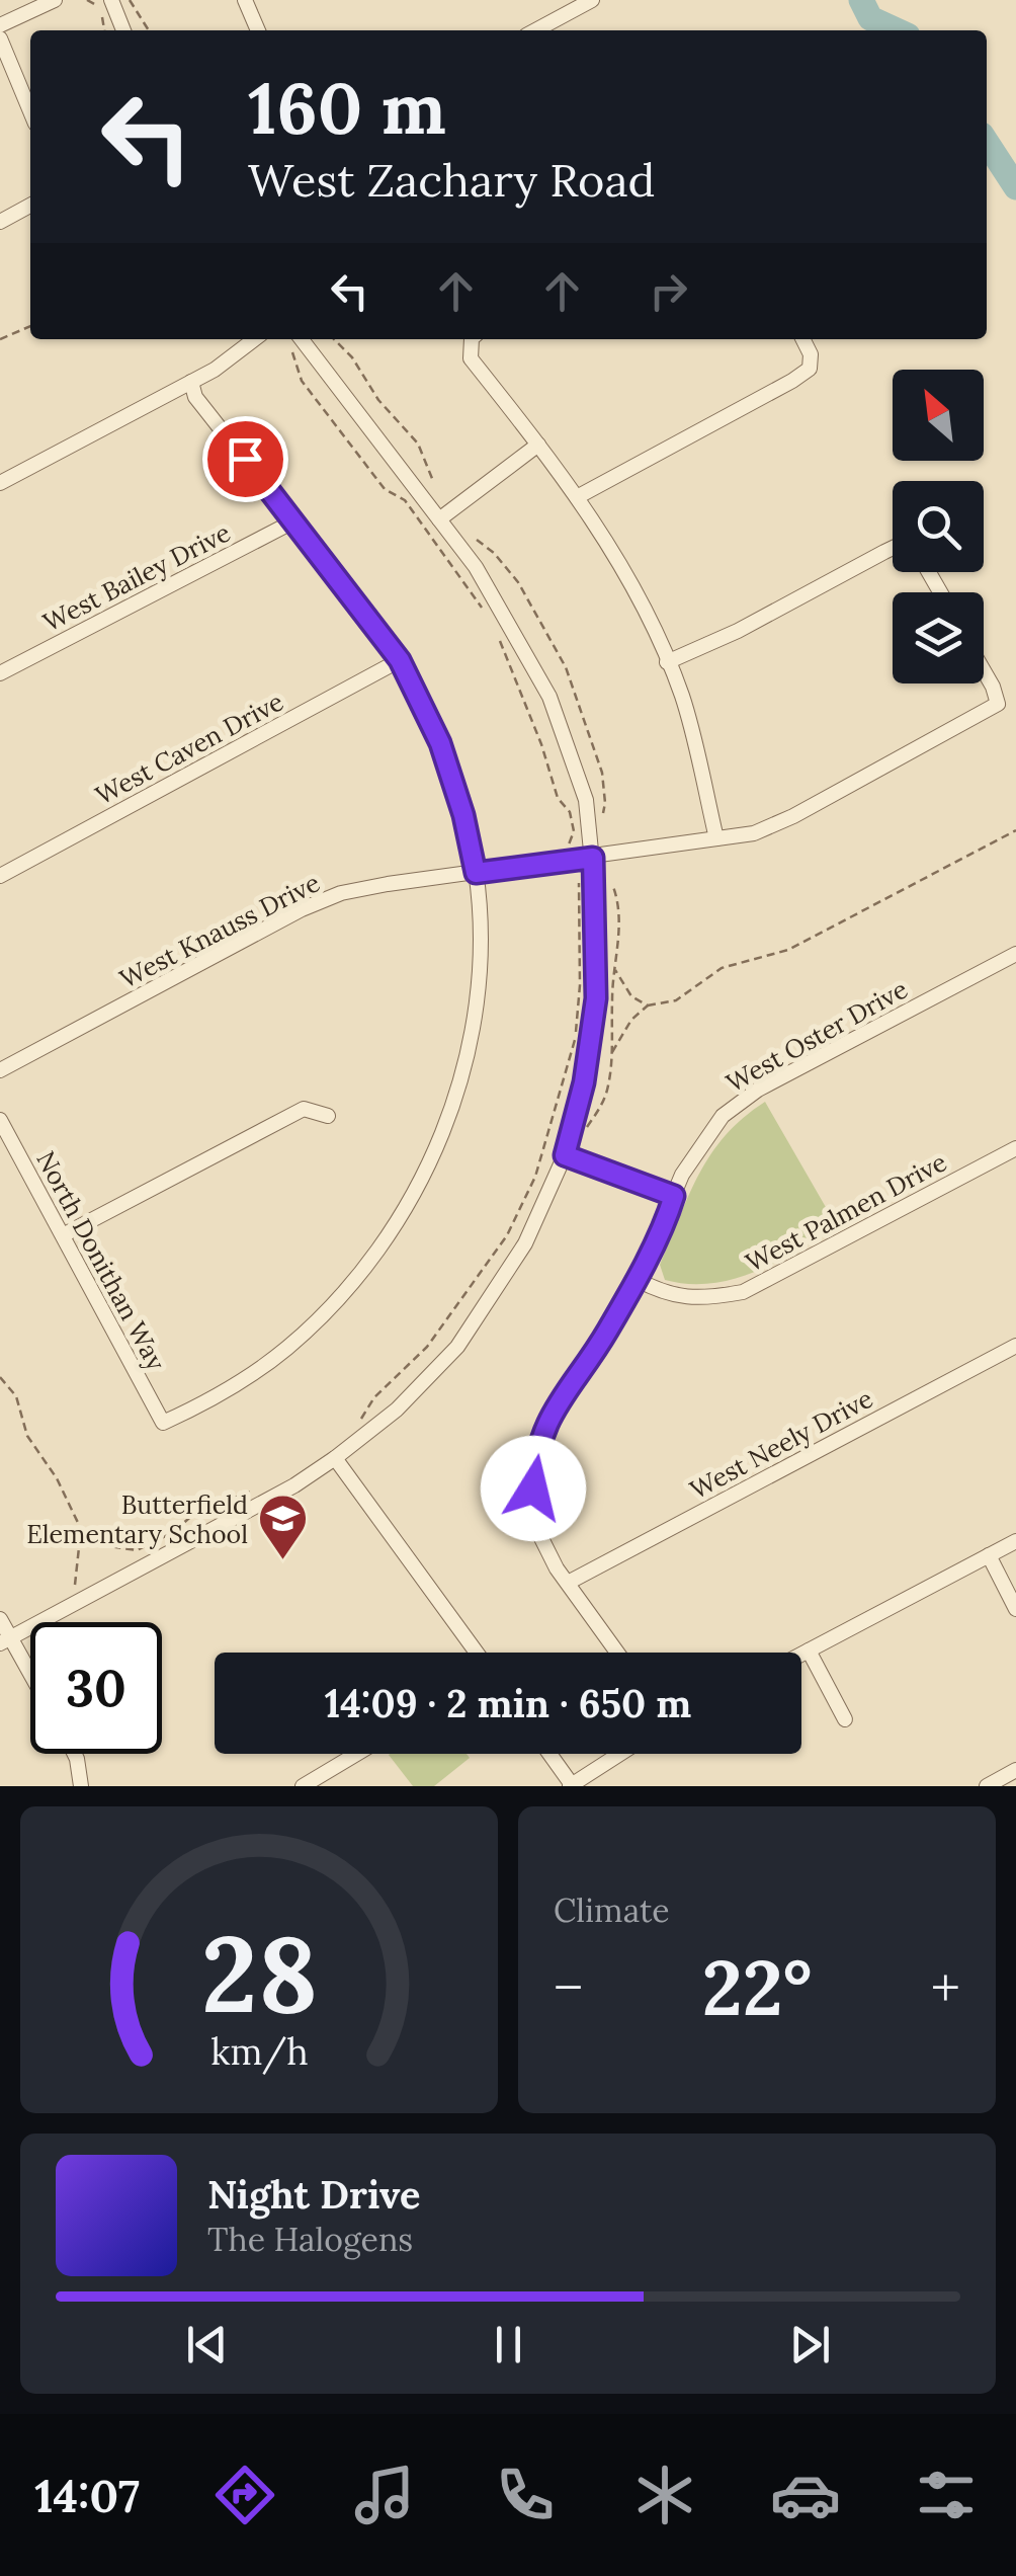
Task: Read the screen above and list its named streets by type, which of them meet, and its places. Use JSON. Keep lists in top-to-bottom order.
{
  "streets": {
    "street": [
      "West Bailey Drive",
      "West Caven Drive",
      "West Knauss Drive",
      "West Oster Drive",
      "West Palmen Drive",
      "North Donithan Way",
      "West Neely Drive"
    ]
  },
  "crossings": [
    ["West Knauss Drive", "North Donithan Way"],
    ["West Oster Drive", "West Palmen Drive"],
    ["West Oster Drive", "West Neely Drive"]
  ],
  "places": {
    "school or university": ["Butterfield Elementary School"]
  },
  "north": "top left",
  "page": {
    "turn": ["160 m", "West Zachary Road"],
    "limit": "30",
    "trip": "14:09 · 2 min · 650 m",
    "tile": "Climate",
    "heat": ["−", "22°", "+"],
    "song": ["Night Drive", "The Halogens"],
    "tabs": "14:07",
    "gauge": ["28", "km/h"]
  }
}
